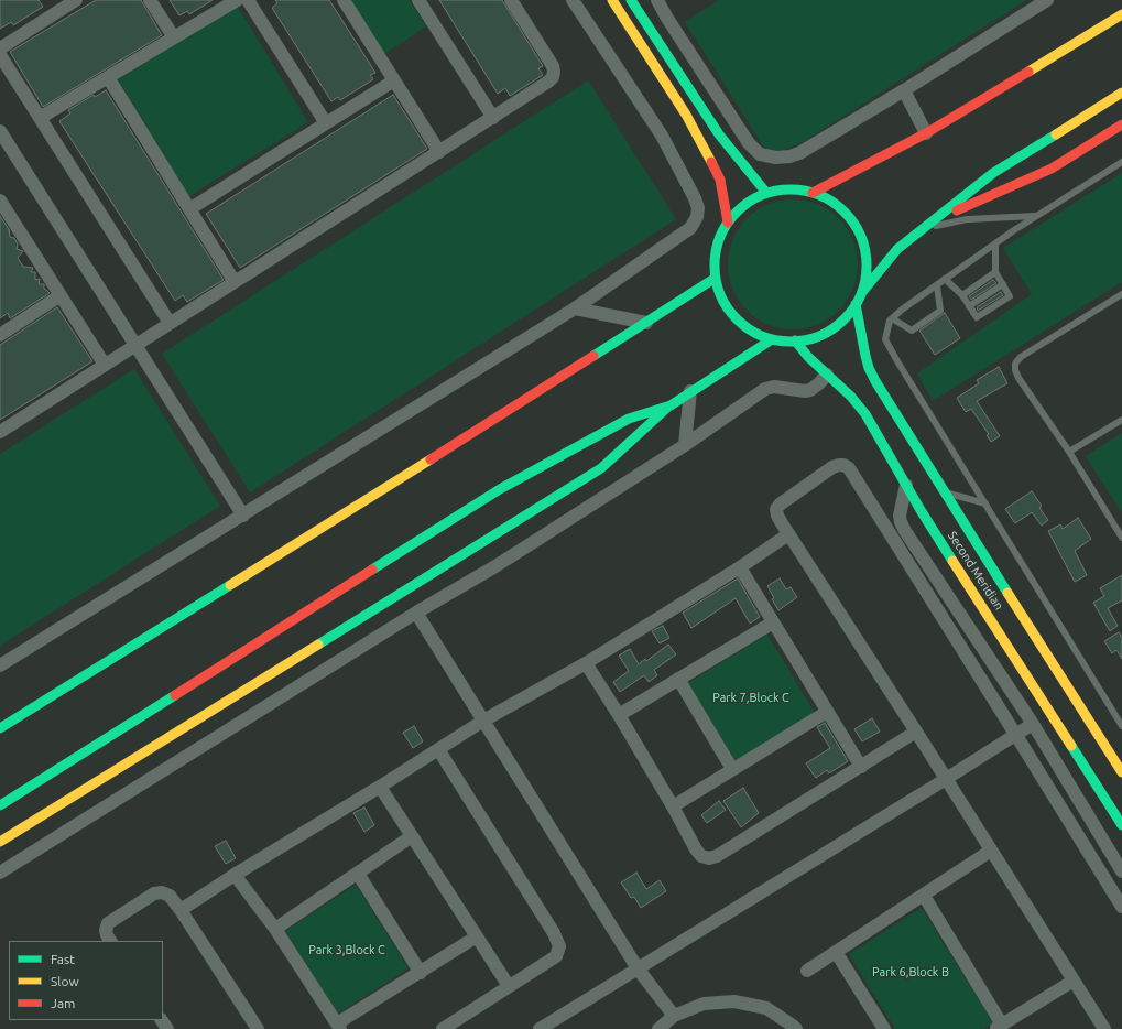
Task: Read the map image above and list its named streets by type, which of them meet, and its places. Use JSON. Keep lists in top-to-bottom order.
{
  "streets": {
    "main road": ["Second Meridian"]
  },
  "parks": ["Park 7,Block C", "Park 3,Block C", "Park 6,Block B"],
  "legend": ["Fast", "Slow", "Jam"]
}
